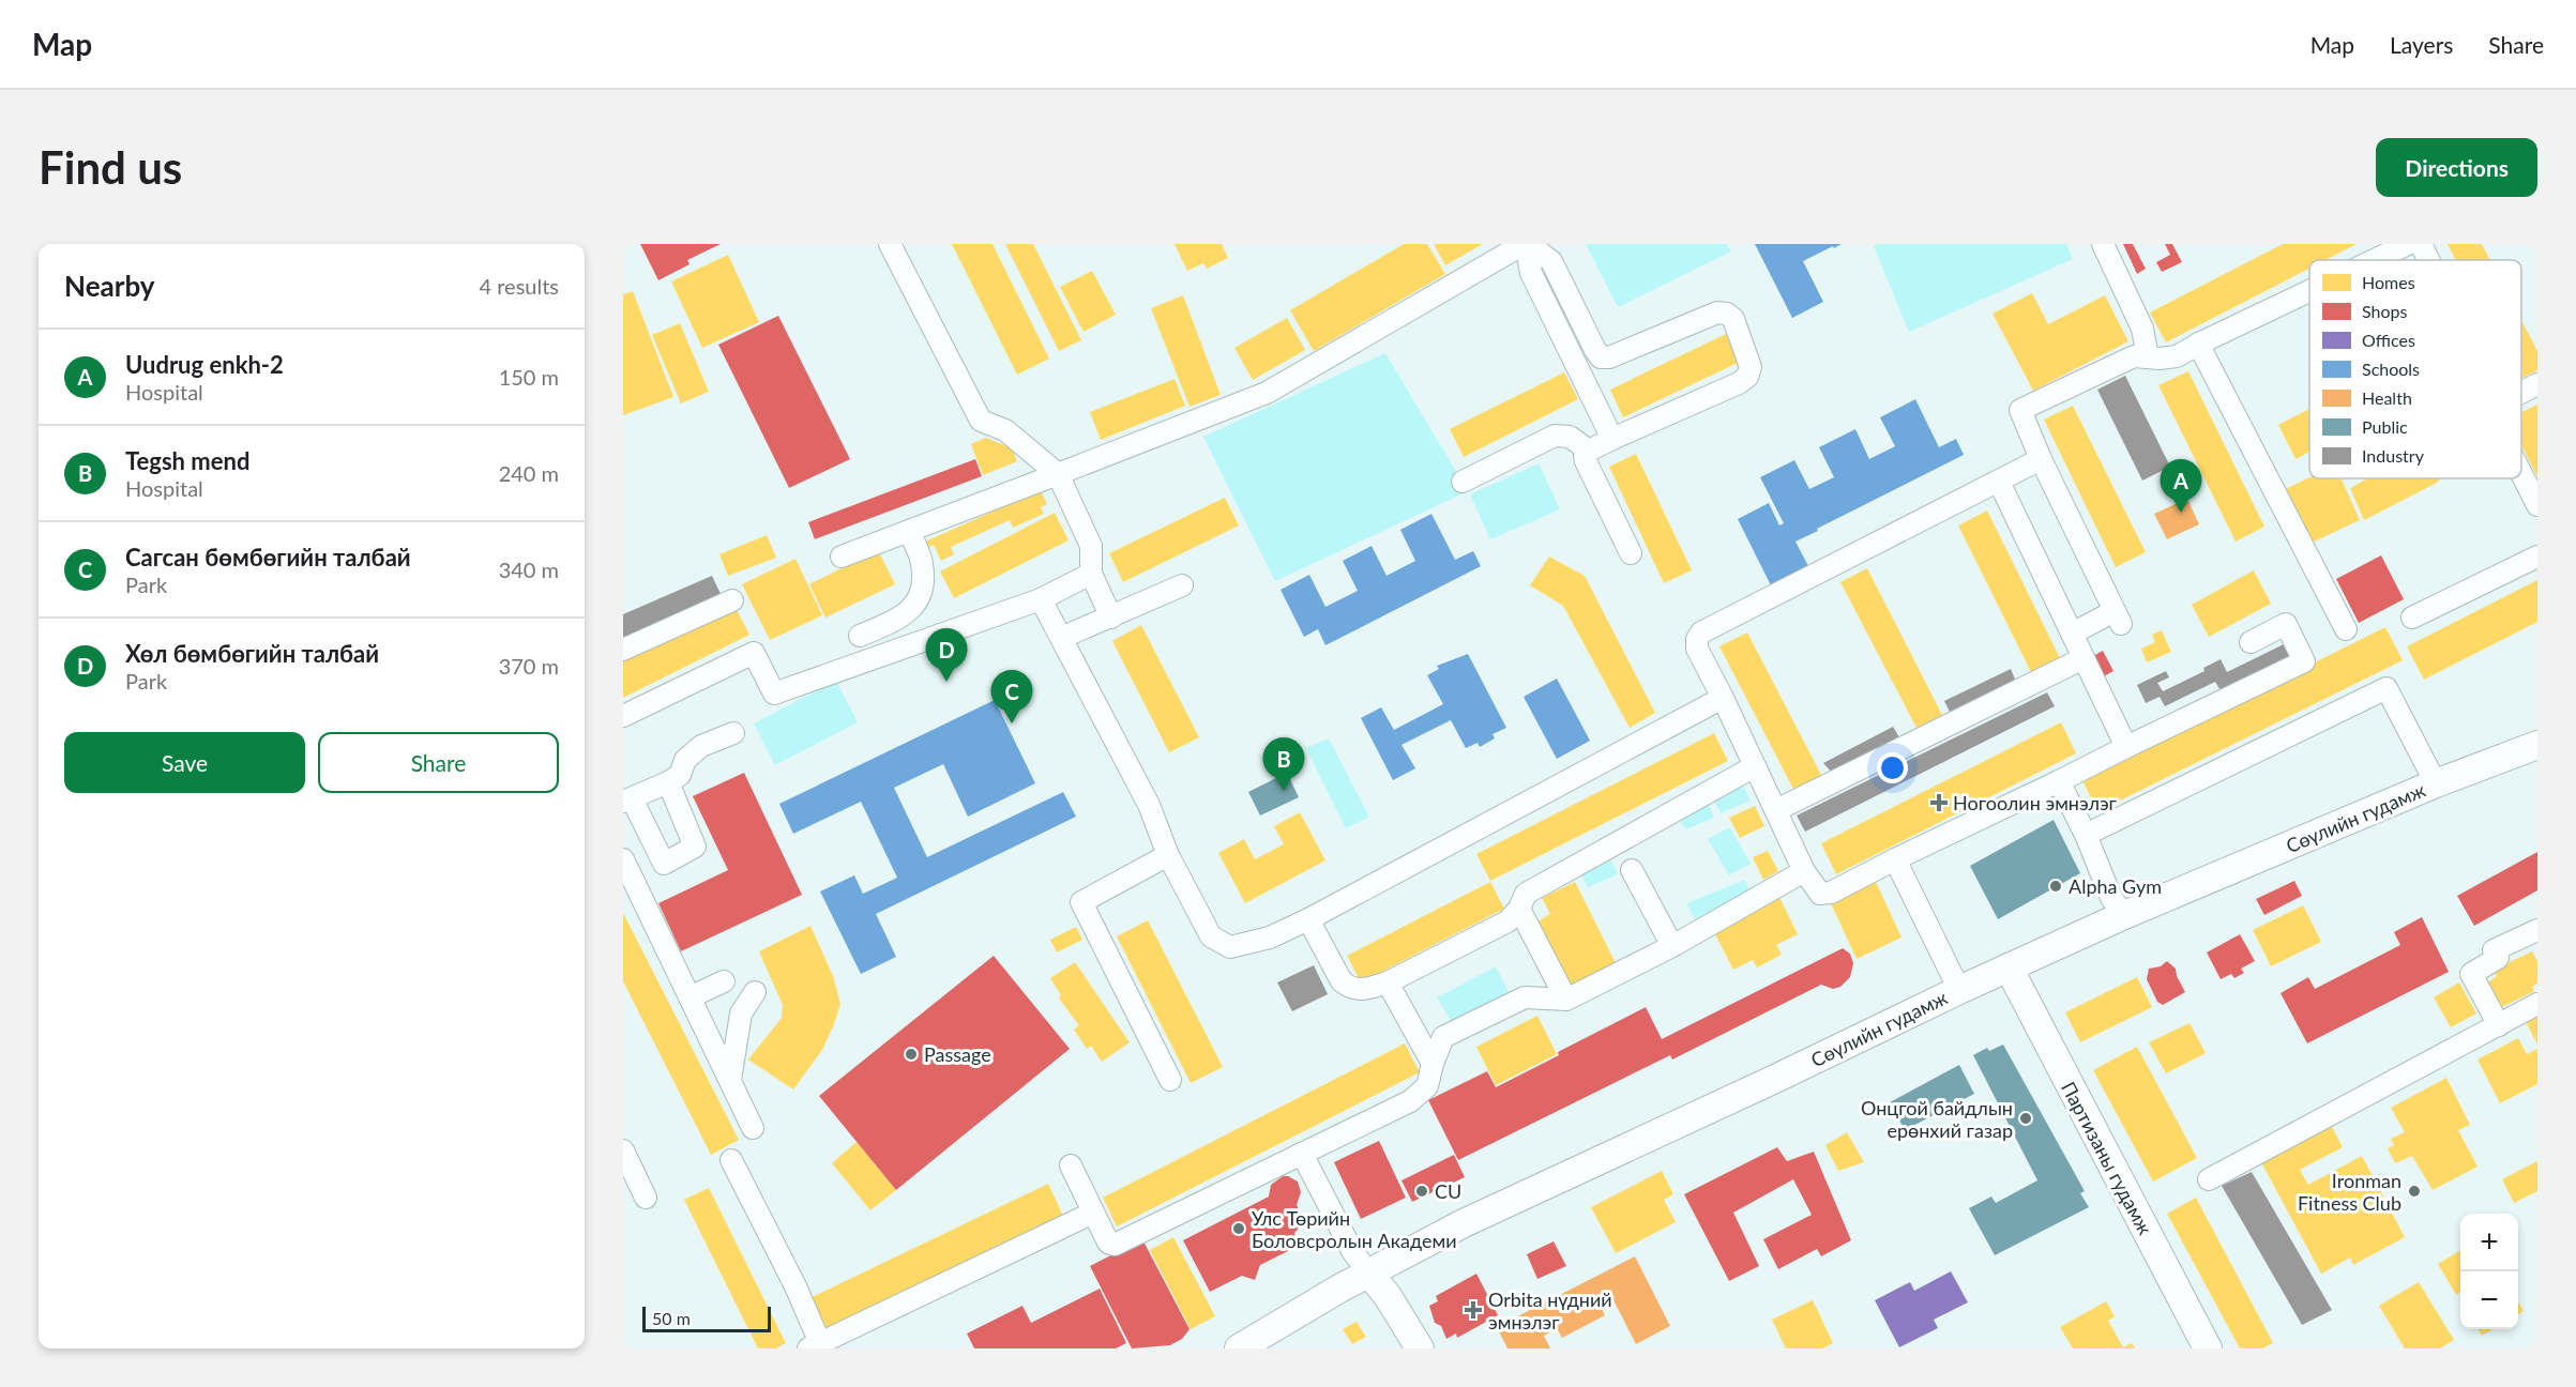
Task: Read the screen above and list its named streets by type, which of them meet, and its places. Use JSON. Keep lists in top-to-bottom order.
{
  "streets": {
    "main road": ["Сөүлийн гудамж", "Партизаны гудамж"]
  },
  "crossings": [
    ["Сөүлийн гудамж", "Партизаны гудамж"]
  ],
  "places": {
    "health": ["Ногоолин эмнэлэг", "Orbita нүдний эмнэлэг"],
    "other": [
      "Alpha Gym",
      "Passage",
      "Онцгой байдлын ерөнхий газар",
      "CU",
      "Ironman Fitness Club",
      "Улс Төрийн Боловсролын Академи"
    ]
  },
  "legend": [
    "Homes",
    "Shops",
    "Offices",
    "Schools",
    "Health",
    "Public",
    "Industry"
  ],
  "scale_bar": "50 m",
  "page": {
    "header": "Map",
    "nav": ["Map", "Layers", "Share"],
    "buttons": [
      "Directions",
      ["Save", "Share"]
    ],
    "title": "Find us",
    "heading": ["Nearby", "4 results"],
    "list": [
      {
        "mark": "A",
        "name": "Uudrug enkh-2",
        "note": "Hospital",
        "value": "150 m"
      },
      {
        "mark": "B",
        "name": "Tegsh mend",
        "note": "Hospital",
        "value": "240 m"
      },
      {
        "mark": "C",
        "name": "Сагсан бөмбөгийн талбай",
        "note": "Park",
        "value": "340 m"
      },
      {
        "mark": "D",
        "name": "Хөл бөмбөгийн талбай",
        "note": "Park",
        "value": "370 m"
      }
    ],
    "pins": [
      "A",
      "D",
      "C",
      "B"
    ],
    "map_buttons": ["+", "−"],
    "scale": "50 m"
  }
}
